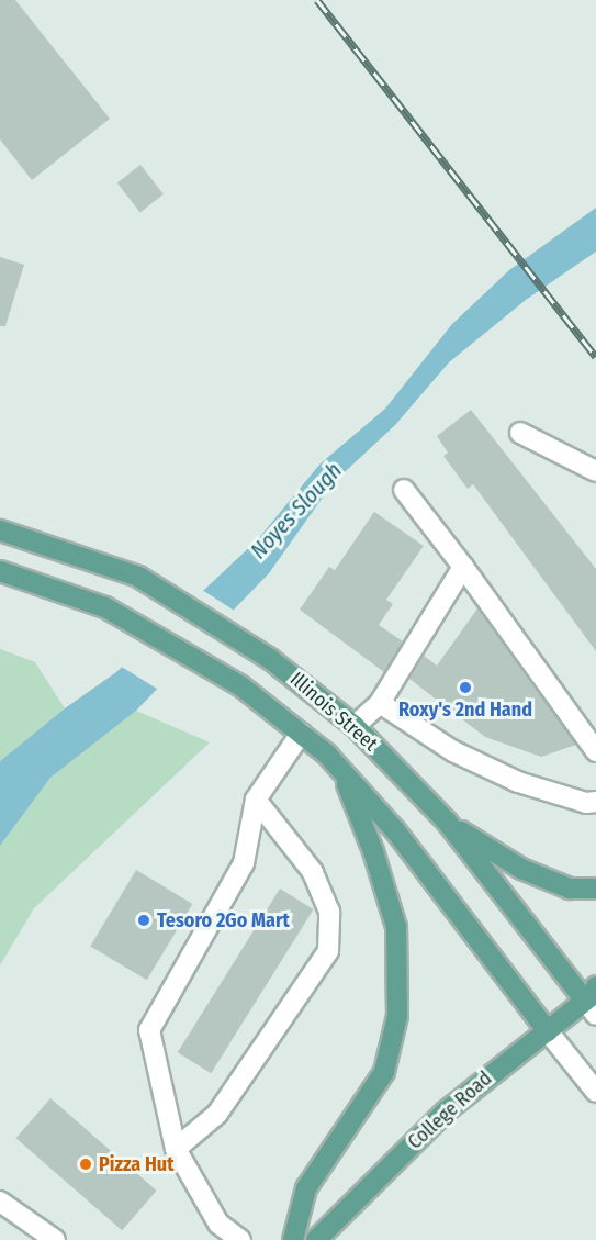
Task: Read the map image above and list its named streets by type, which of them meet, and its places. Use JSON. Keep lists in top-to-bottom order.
{
  "streets": {
    "main road": ["Illinois Street", "College Road"]
  },
  "crossings": [
    ["Illinois Street", "College Road"]
  ],
  "water": ["Noyes Slough"],
  "places": ["Roxy's 2nd Hand", "Tesoro 2Go Mart", "Pizza Hut"]
}
